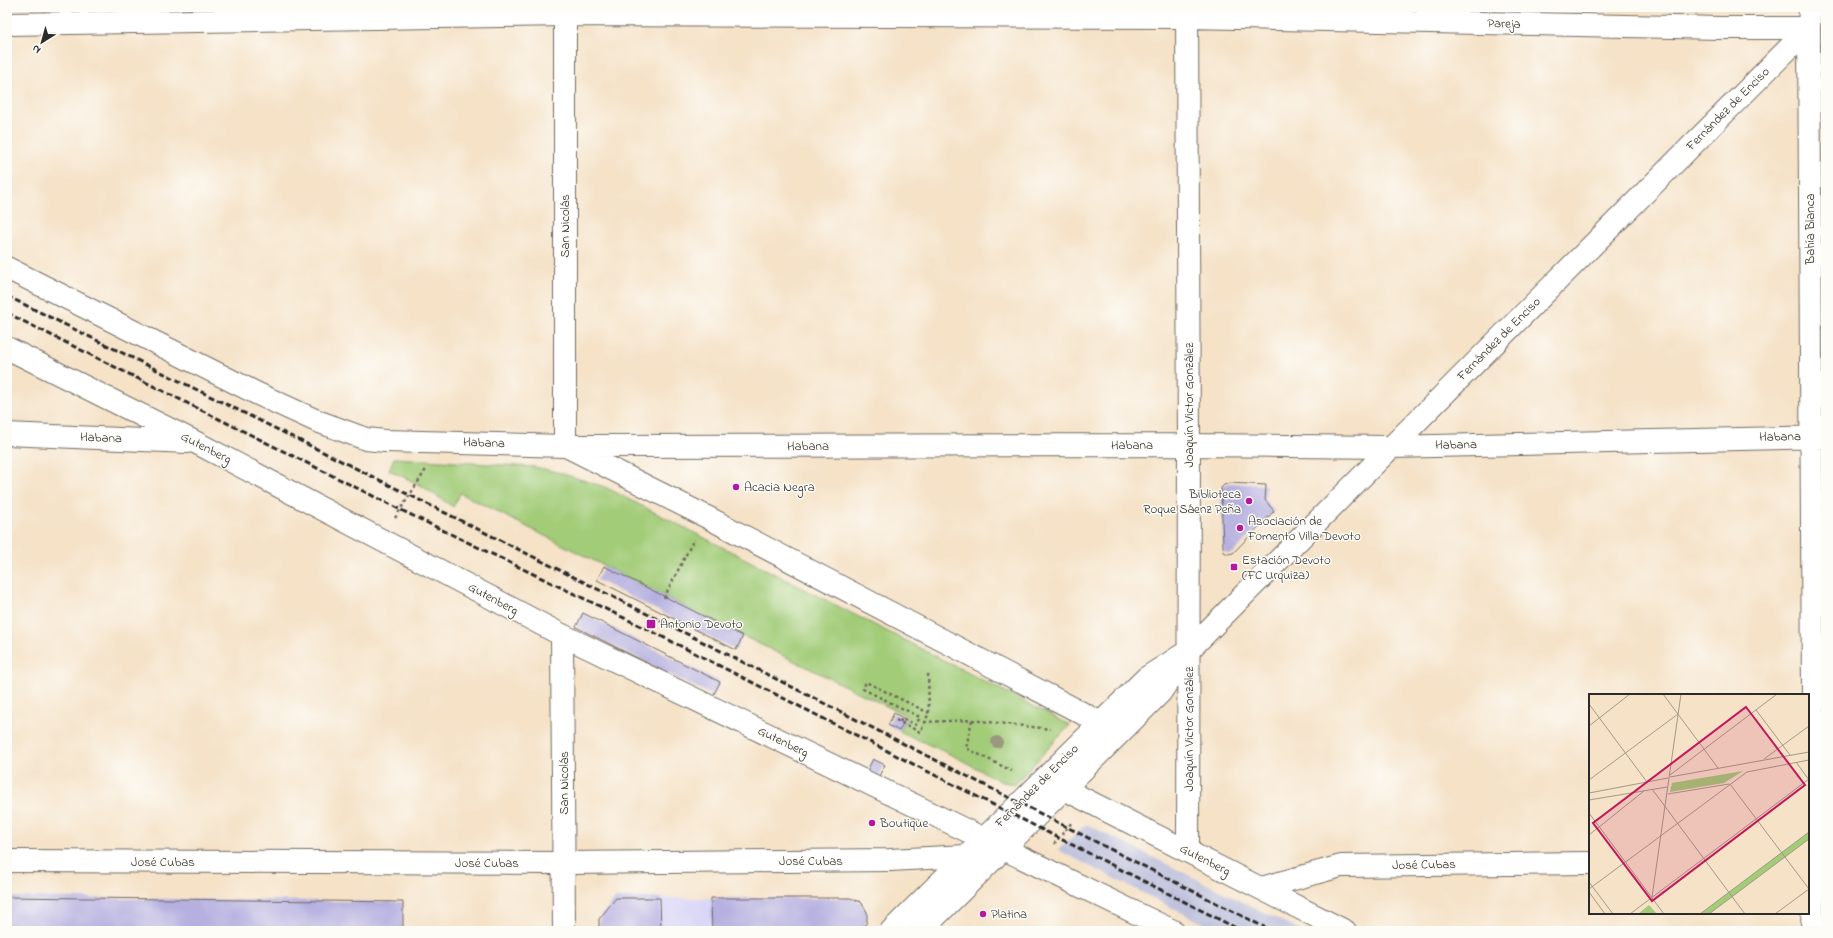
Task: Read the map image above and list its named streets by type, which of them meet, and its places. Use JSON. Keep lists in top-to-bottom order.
{
  "streets": {
    "street": [
      "Pareja",
      "Fernández de Enciso",
      "San Nicolás",
      "Bahía Blanca",
      "Joaquín Victor González",
      "Habana",
      "Gutenberg",
      "José Cubas"
    ]
  },
  "crossings": [
    ["Pareja", "Fernández de Enciso"],
    ["Pareja", "San Nicolás"],
    ["Pareja", "Bahía Blanca"],
    ["Pareja", "Joaquín Victor González"],
    ["Fernández de Enciso", "Bahía Blanca"],
    ["Fernández de Enciso", "Joaquín Victor González"],
    ["Fernández de Enciso", "Habana"],
    ["Fernández de Enciso", "Gutenberg"],
    ["Fernández de Enciso", "José Cubas"],
    ["San Nicolás", "Habana"],
    ["San Nicolás", "Gutenberg"],
    ["San Nicolás", "José Cubas"],
    ["Bahía Blanca", "Habana"],
    ["Joaquín Victor González", "Habana"],
    ["Joaquín Victor González", "Gutenberg"],
    ["Habana", "Gutenberg"],
    ["Gutenberg", "José Cubas"]
  ],
  "places": {
    "other": [
      "Acacia Negra",
      "Biblioteca Roque Sáenz Peña",
      "Asociación de Fomento Villa Devoto",
      "Boutique",
      "Platina"
    ],
    "transit": ["Estación Devoto (FC Urquiza)", "Antonio Devoto"]
  },
  "north": "bottom left"
}
